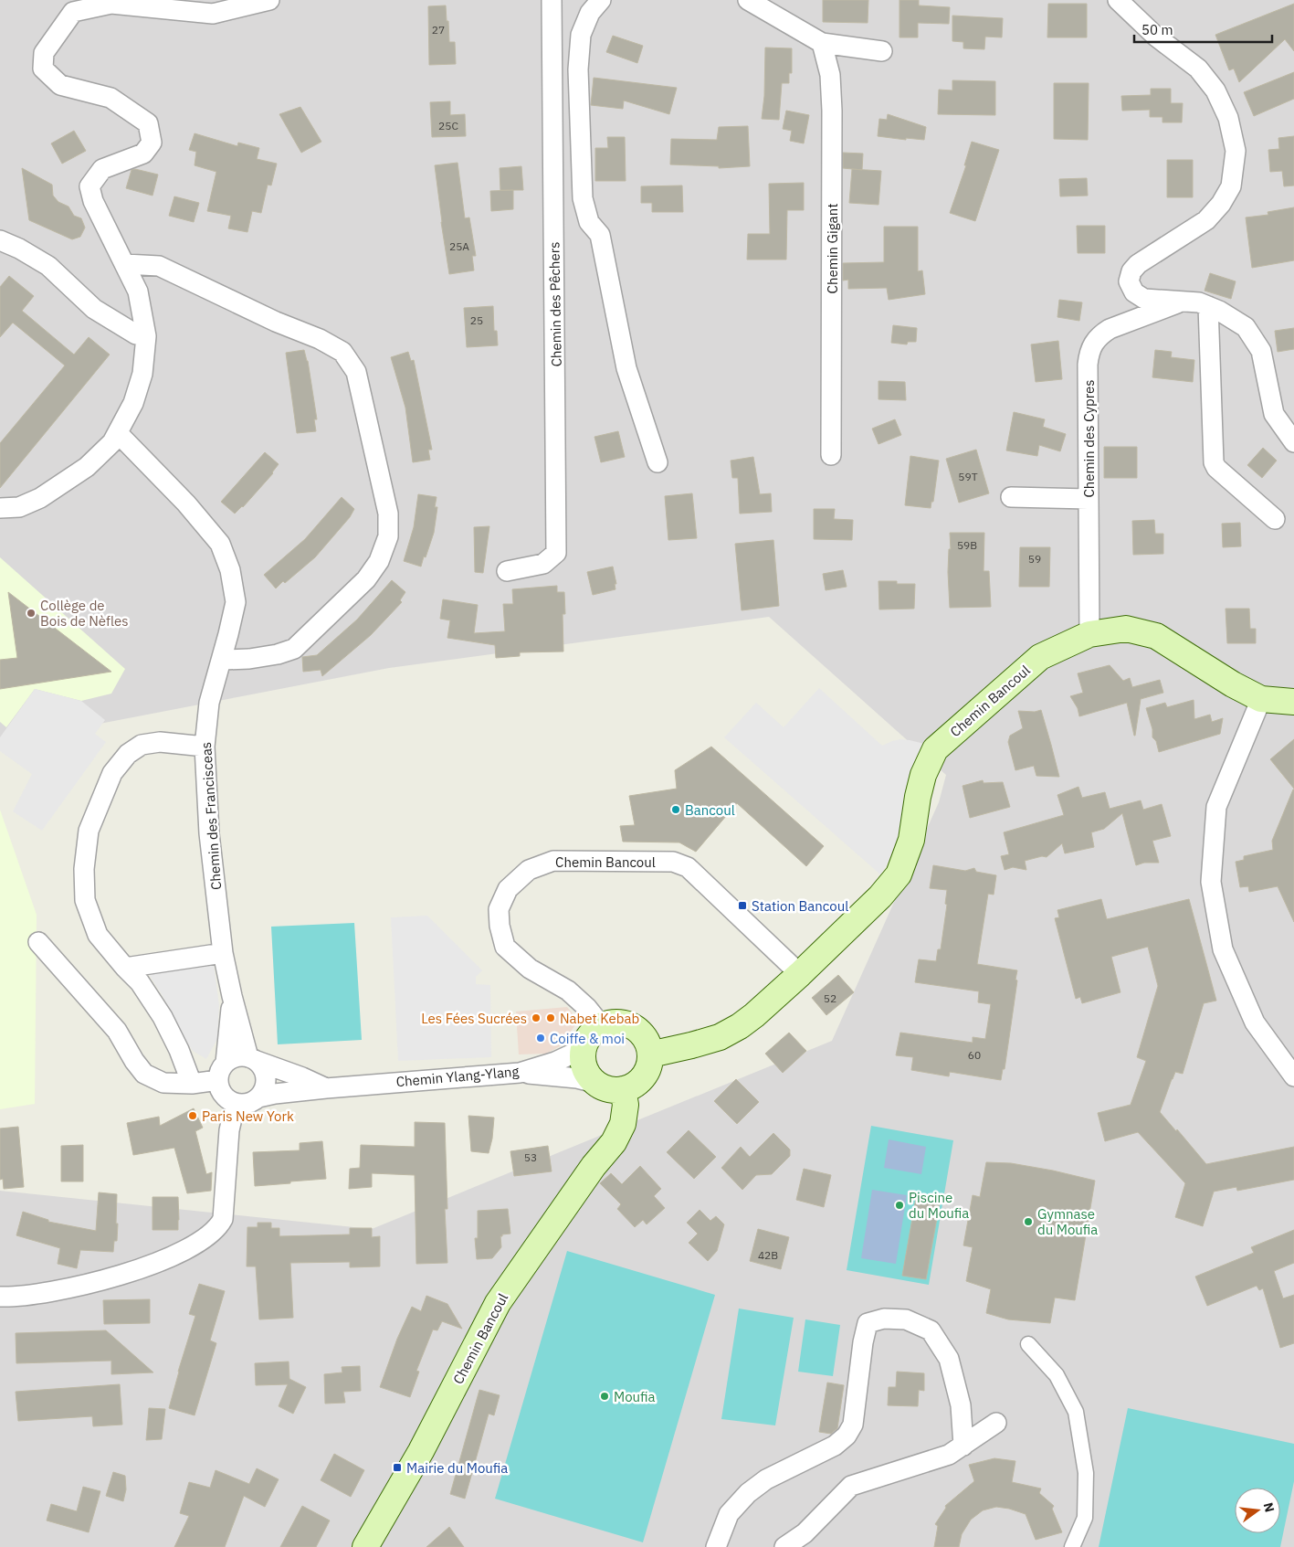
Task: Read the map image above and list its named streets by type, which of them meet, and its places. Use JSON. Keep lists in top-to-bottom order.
{
  "streets": {
    "main road": ["Chemin Bancoul"],
    "street": [
      "Chemin Gigant",
      "Chemin des Pêchers",
      "Chemin des Cypres",
      "Chemin des Francisceas",
      "Chemin Ylang-Ylang"
    ]
  },
  "crossings": [
    ["Chemin des Cypres", "Chemin Bancoul"],
    ["Chemin Bancoul", "Chemin Ylang-Ylang"],
    ["Chemin des Francisceas", "Chemin Ylang-Ylang"]
  ],
  "places": {
    "other": [
      "Collège de Bois de Nèfles",
      "Bancoul",
      "Les Fées Sucrées",
      "Nabet Kebab",
      "Coiffe & moi",
      "Paris New York",
      "Piscine du Moufia",
      "Gymnase du Moufia",
      "Moufia"
    ],
    "transit": ["Station Bancoul", "Mairie du Moufia"]
  },
  "house_numbers": [
    "27",
    "25C",
    "25A",
    "25",
    "59T",
    "59B",
    "59",
    "52",
    "60",
    "53",
    "42B"
  ],
  "scale_bar": "50 m",
  "north": "right"
}
